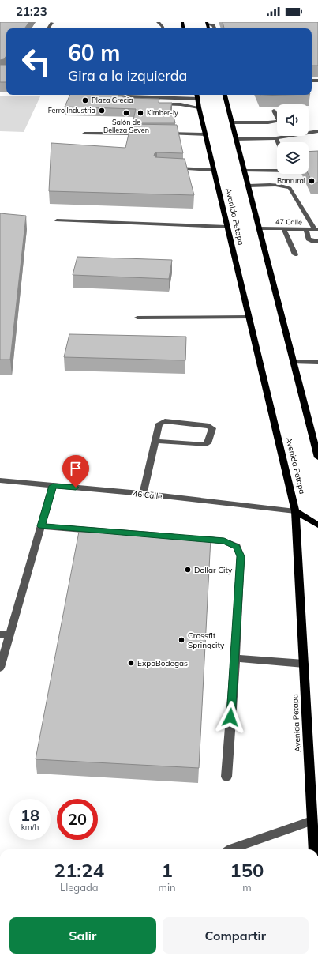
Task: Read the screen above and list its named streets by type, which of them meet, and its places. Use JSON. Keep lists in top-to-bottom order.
{
  "streets": {
    "main road": ["Avenida Petapa"],
    "street": ["47 Calle", "46 Calle"]
  },
  "crossings": [
    ["Avenida Petapa", "46 Calle"]
  ],
  "places": [
    "Plaza Grecia",
    "Ferro Industria",
    "Salón de Belleza Seven",
    "Kimber-ly",
    "Banrural",
    "Dollar City",
    "Crossfit Springcity",
    "ExpoBodegas"
  ],
  "page": {
    "status": "21:23",
    "turn": ["60 m", "Gira a la izquierda"],
    "speed": "18 km/h",
    "limit": "20",
    "eta": [
      "21:24",
      "Llegada",
      "1",
      "min",
      "150",
      "m"
    ],
    "buttons": ["Salir", "Compartir"]
  }
}
